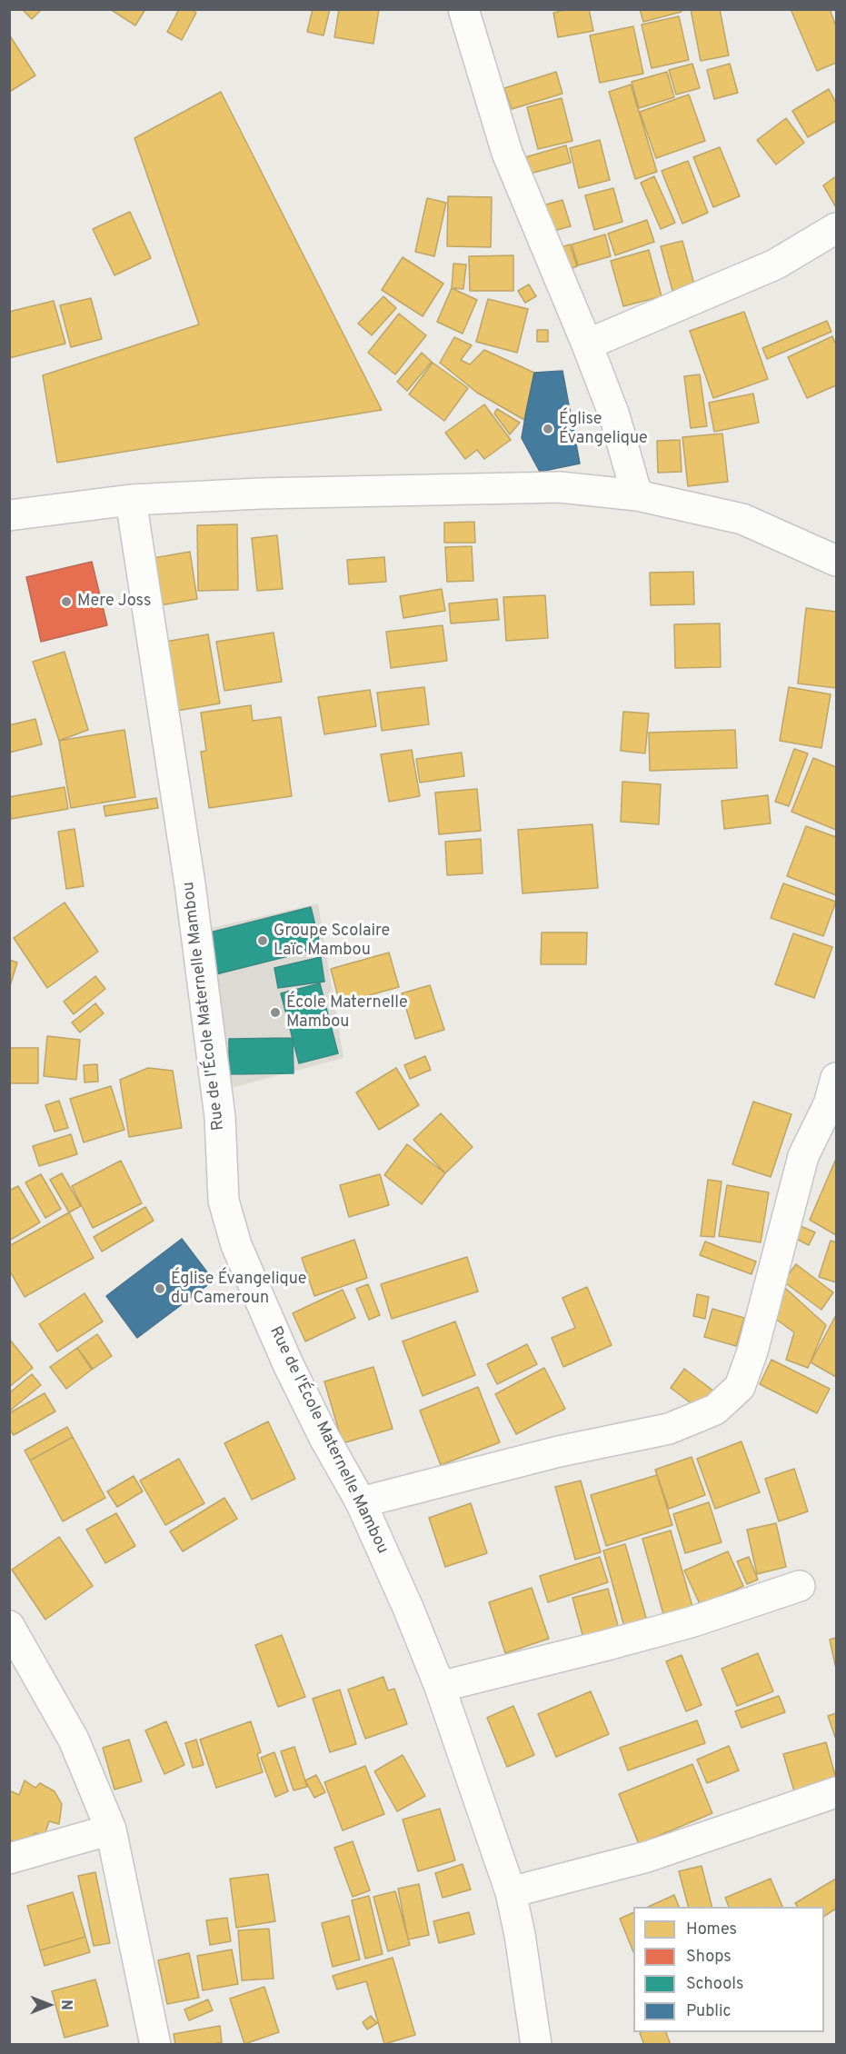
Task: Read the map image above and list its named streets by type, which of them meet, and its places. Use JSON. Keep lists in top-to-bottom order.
{
  "streets": {
    "street": ["Rue de l'École Maternelle Mambou"]
  },
  "places": [
    "Église Évangelique",
    "Mere Joss",
    "Groupe Scolaire Laïc Mambou",
    "École Maternelle Mambou",
    "Église Évangelique du Cameroun"
  ],
  "legend": [
    "Homes",
    "Shops",
    "Schools",
    "Public"
  ],
  "north": "right"
}
